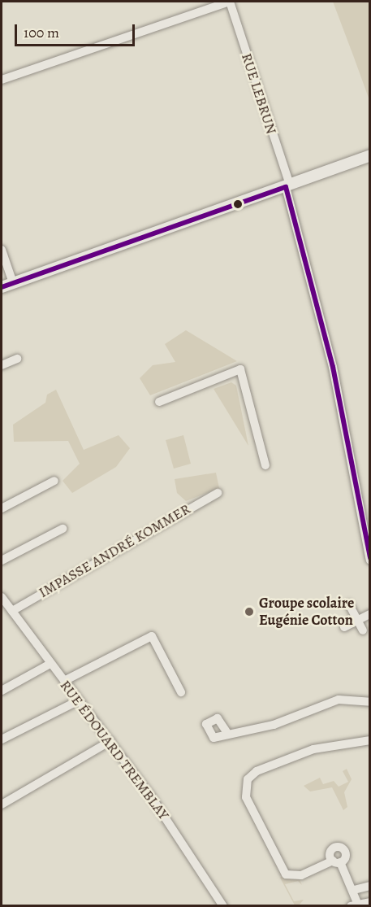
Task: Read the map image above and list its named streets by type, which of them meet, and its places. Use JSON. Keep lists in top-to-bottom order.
{
  "streets": {
    "street": ["RUE LEBRUN", "IMPASSE ANDRÉ KOMMER", "RUE ÉDOUARD TREMBLAY"]
  },
  "crossings": [
    ["IMPASSE ANDRÉ KOMMER", "RUE ÉDOUARD TREMBLAY"]
  ],
  "places": ["Groupe scolaire Eugénie Cotton"],
  "scale_bar": "100 m"
}
